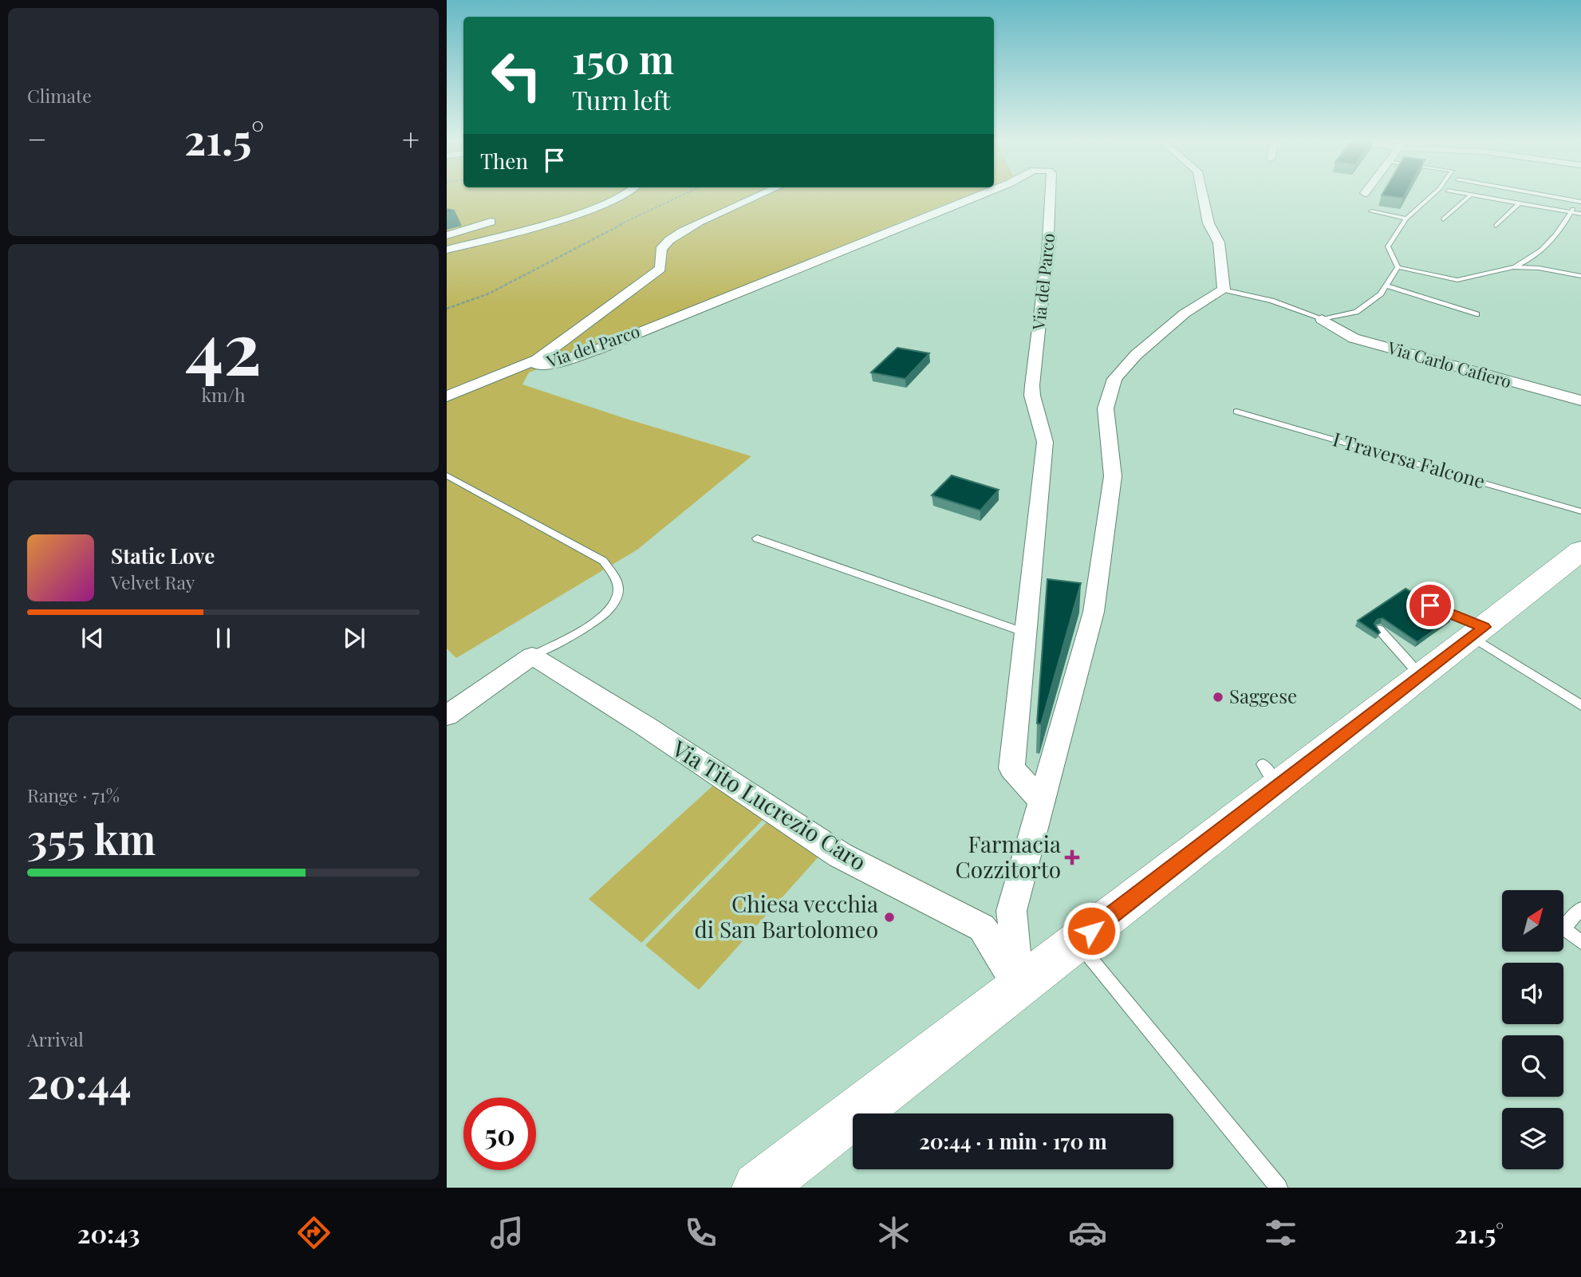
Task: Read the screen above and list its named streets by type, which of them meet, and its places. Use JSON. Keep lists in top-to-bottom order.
{
  "streets": {
    "street": ["Via del Parco", "Via Carlo Cafiero", "Via Tito Lucrezio Caro"],
    "lane": ["I Traversa Falcone"]
  },
  "places": {
    "other": ["Saggese", "Chiesa vecchia di San Bartolomeo"],
    "health": ["Farmacia Cozzitorto"]
  },
  "north": "top right",
  "page": {
    "tile": [
      "Climate",
      ["42", "km/h"],
      ["Range · 71%", "355 km"],
      ["Arrival", "20:44"]
    ],
    "turn": ["150 m", "Turn left"],
    "heat": ["−", "21.5°", "+"],
    "then": "Then",
    "song": ["Static Love", "Velvet Ray"],
    "limit": "50",
    "trip": "20:44 · 1 min · 170 m",
    "tabs": ["20:43", "21.5°"]
  }
}
